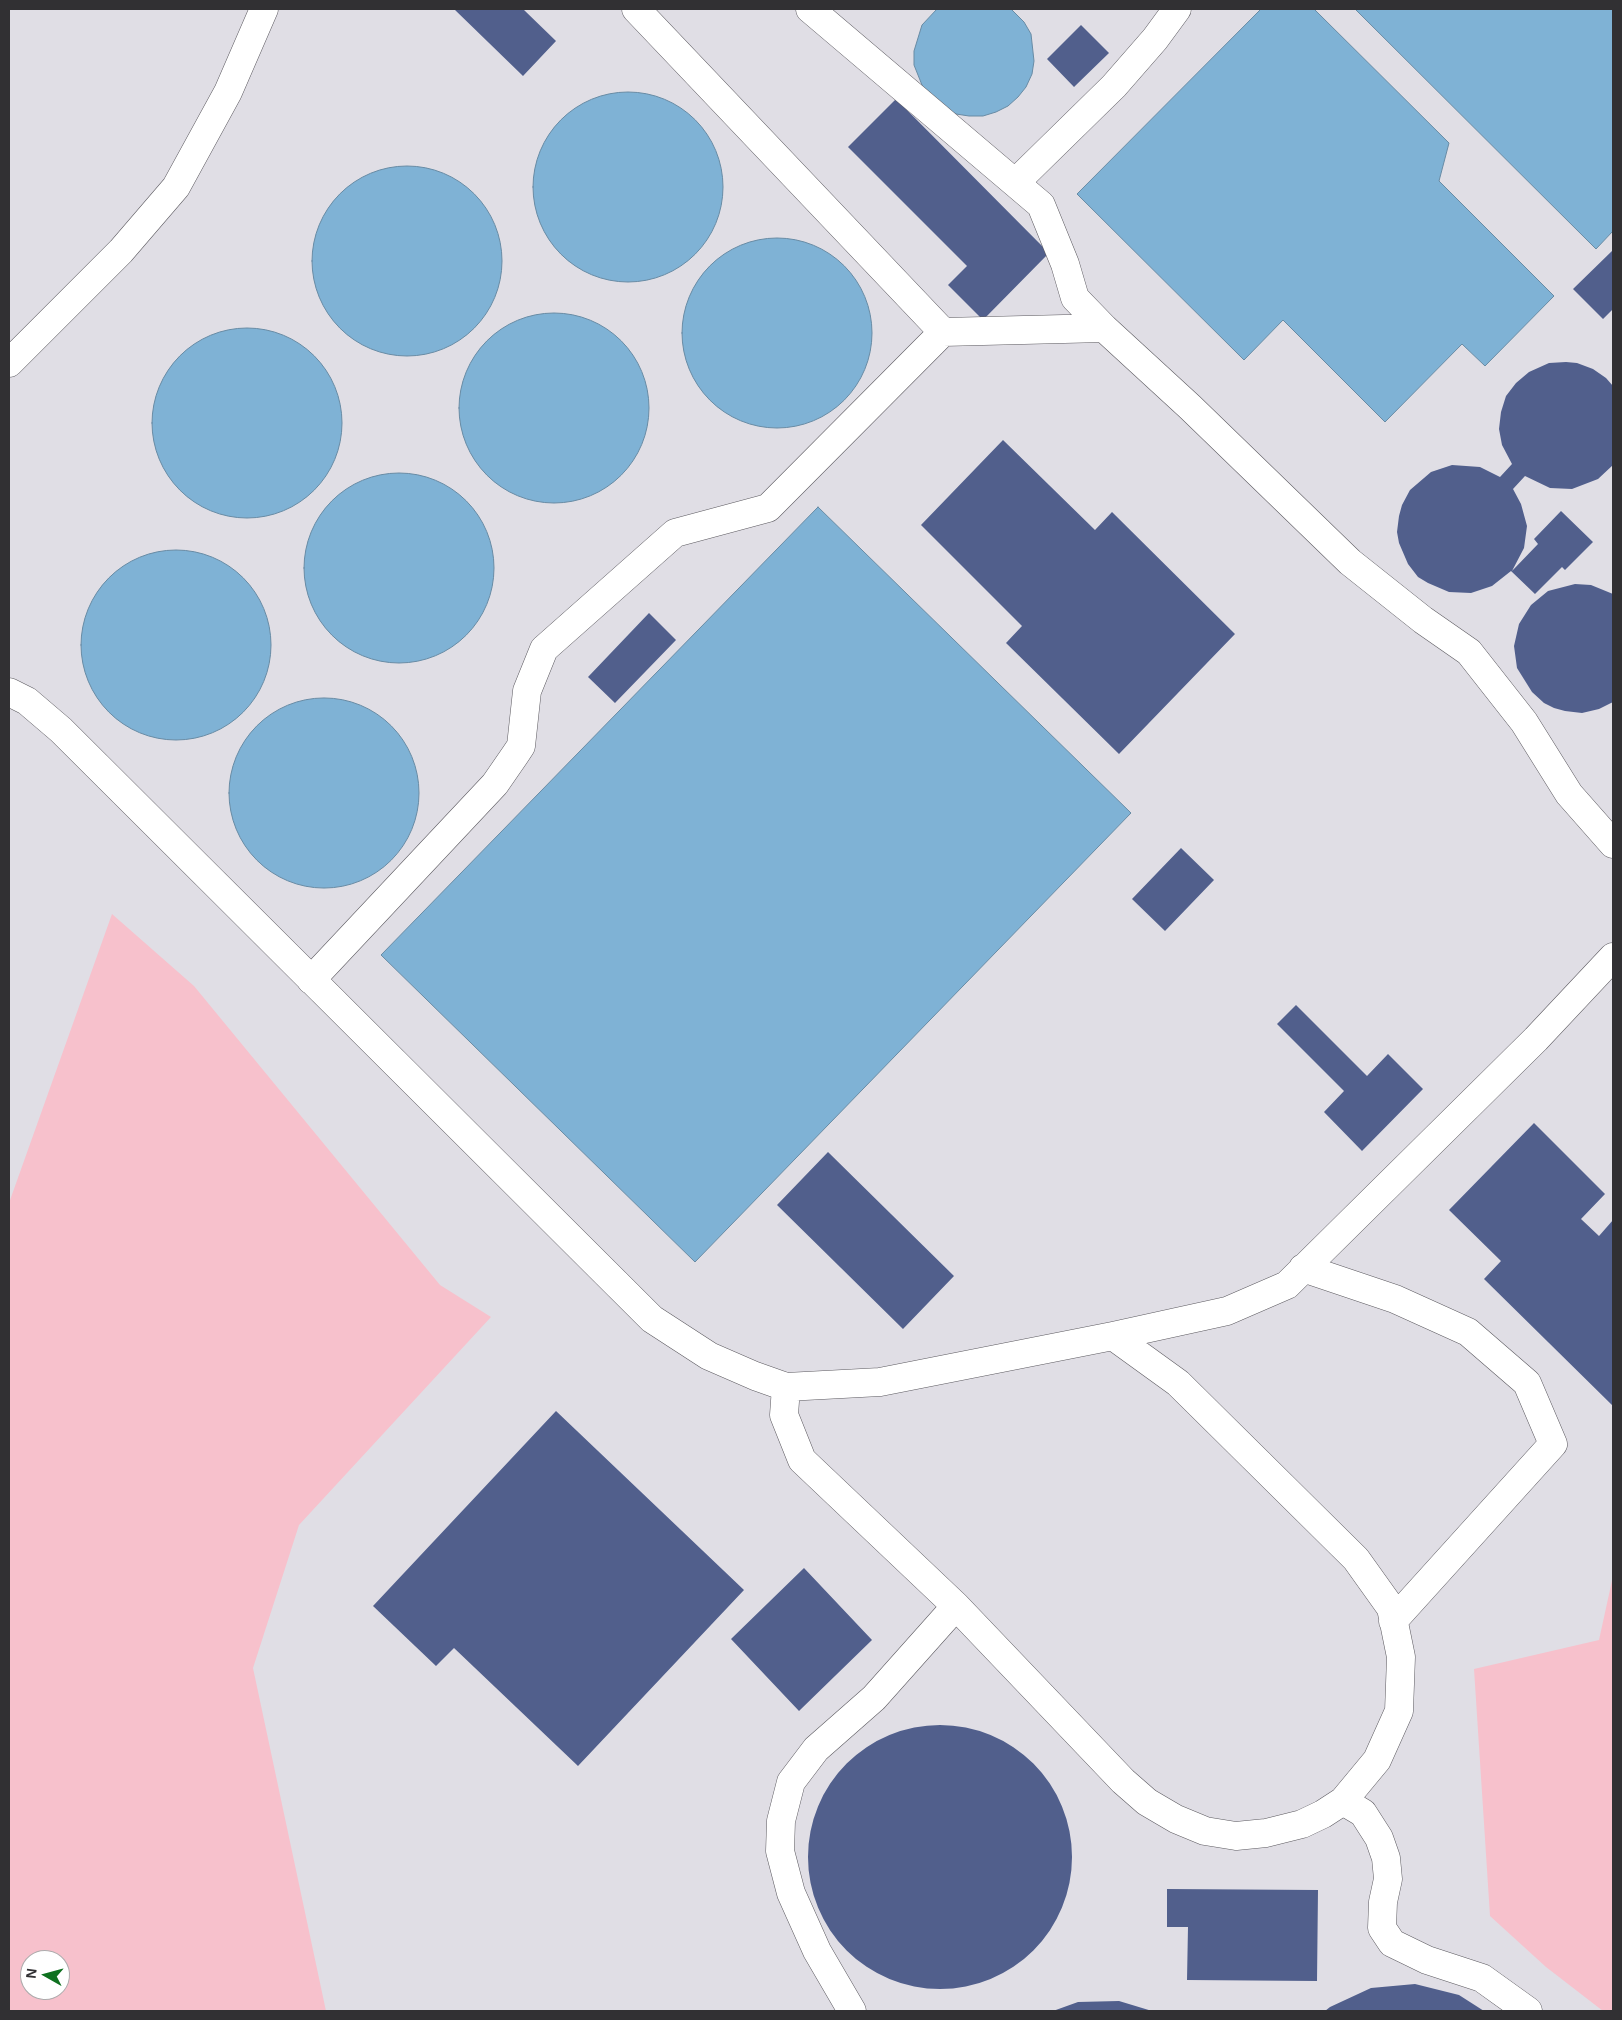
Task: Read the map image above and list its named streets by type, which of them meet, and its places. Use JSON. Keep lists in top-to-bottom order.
{
  "north": "left"
}
